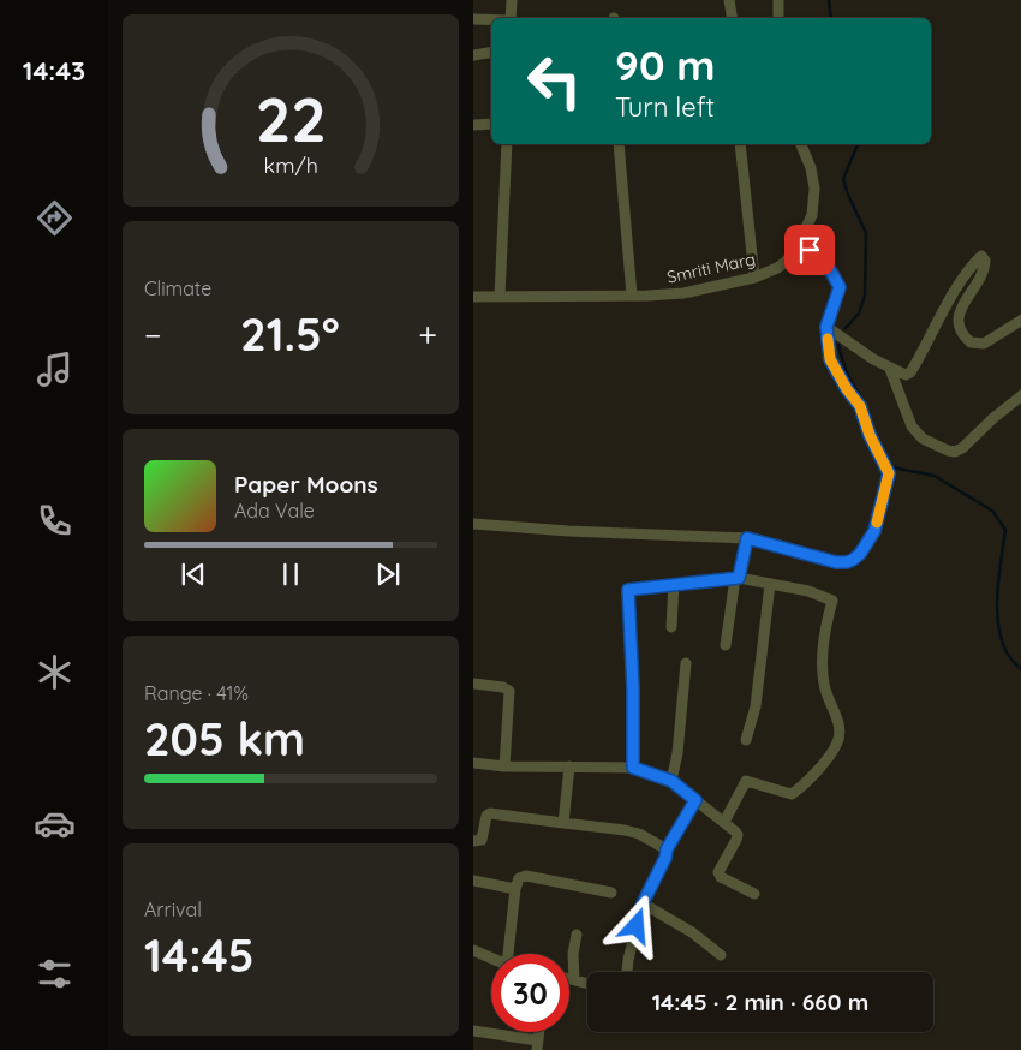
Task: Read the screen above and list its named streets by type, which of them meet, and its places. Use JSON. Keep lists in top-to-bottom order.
{
  "streets": {
    "street": ["Smriti Marg"]
  },
  "page": {
    "tabs": "14:43",
    "turn": ["90 m", "Turn left"],
    "tile": [
      "Climate",
      ["Range · 41%", "205 km"],
      ["Arrival", "14:45"]
    ],
    "heat": ["−", "21.5°", "+"],
    "song": ["Paper Moons", "Ada Vale"],
    "limit": "30",
    "trip": "14:45 · 2 min · 660 m",
    "gauge": ["22", "km/h"]
  }
}
